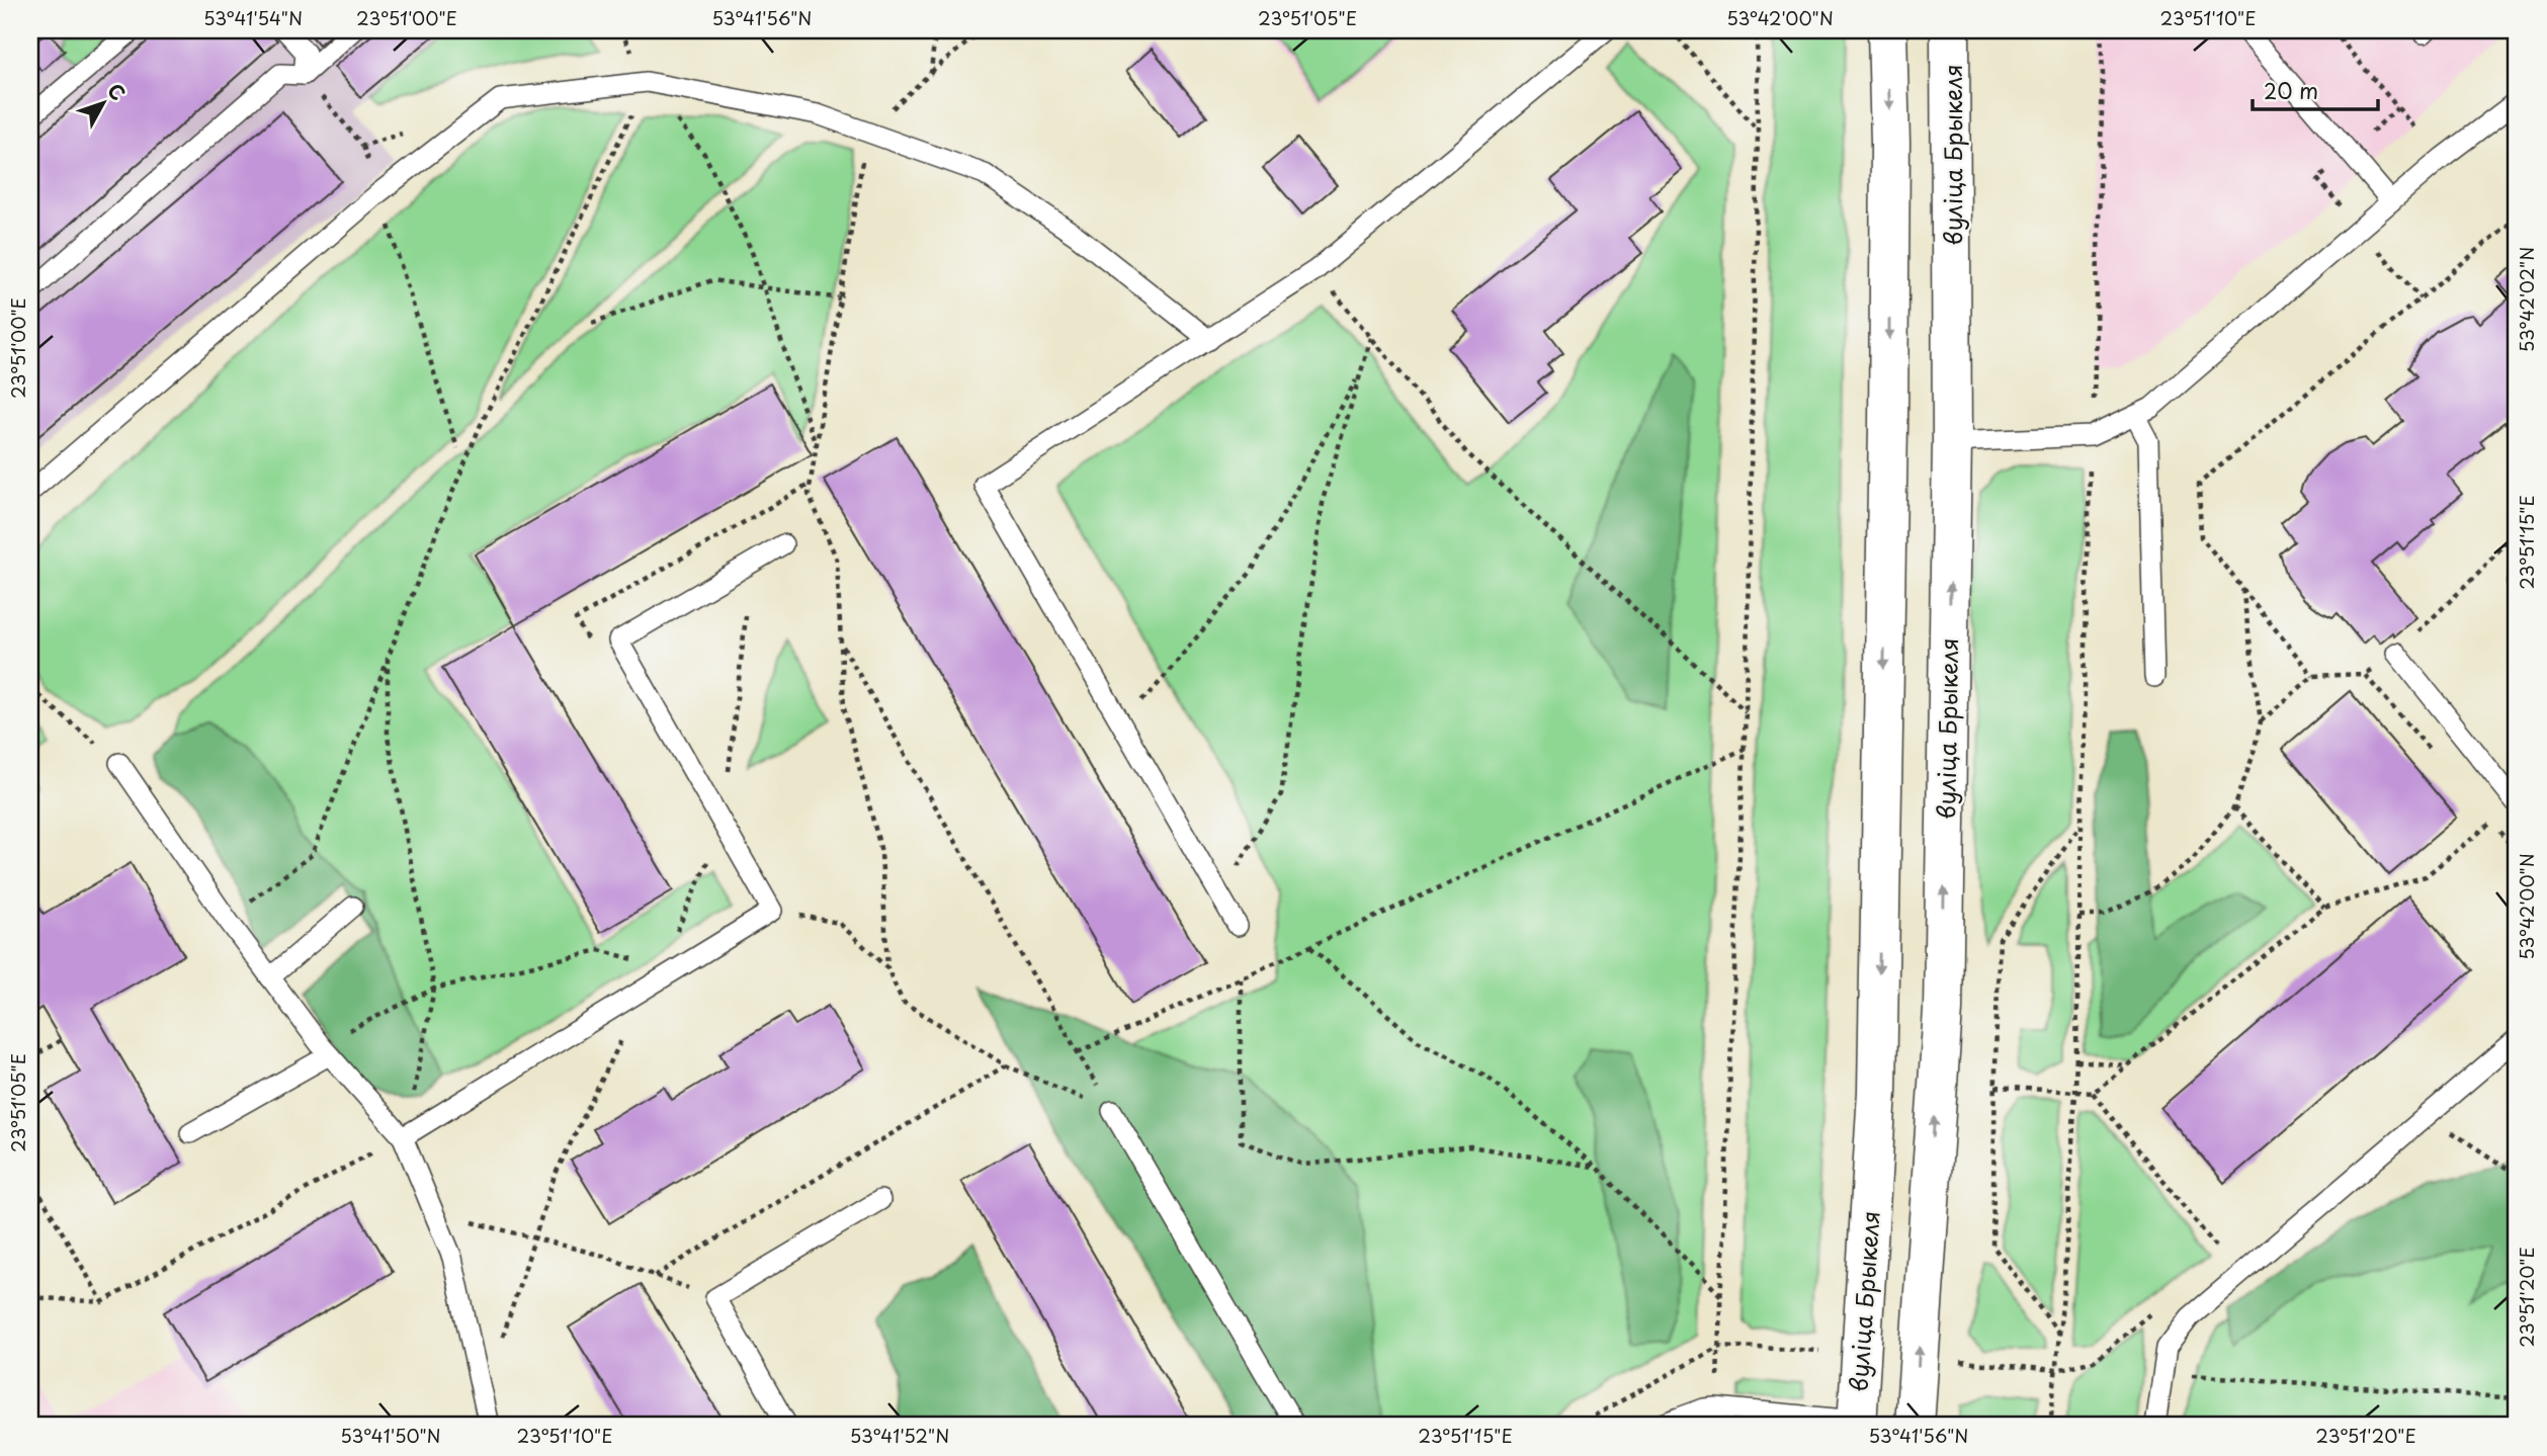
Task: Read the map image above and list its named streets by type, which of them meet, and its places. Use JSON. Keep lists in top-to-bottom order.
{
  "streets": {
    "main road": ["вуліца Брыкеля"]
  },
  "scale_bar": "20 m",
  "north": "top right",
  "coordinates": [
    "53°41'54\"N",
    "23°51'00\"E",
    "53°41'56\"N",
    "23°51'05\"E",
    "53°42'00\"N",
    "23°51'10\"E",
    "53°42'02\"N",
    "23°51'15\"E",
    "23°51'20\"E",
    "53°41'50\"N",
    "53°41'52\"N"
  ]
}
